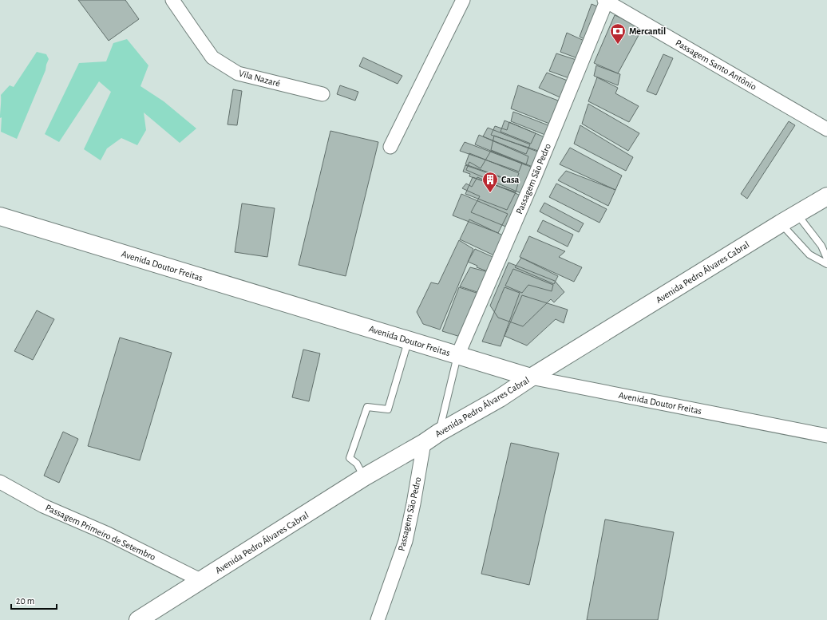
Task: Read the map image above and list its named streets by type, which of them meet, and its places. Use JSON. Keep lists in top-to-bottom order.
{
  "streets": {
    "main road": ["Avenida Doutor Freitas", "Avenida Pedro Álvares Cabral"],
    "street": [
      "Passagem Santo Antônio",
      "Vila Nazaré",
      "Passagem São Pedro",
      "Passagem Primeiro de Setembro"
    ]
  },
  "crossings": [
    ["Passagem Santo Antônio", "Passagem São Pedro"],
    ["Passagem São Pedro", "Avenida Doutor Freitas"],
    ["Passagem São Pedro", "Avenida Pedro Álvares Cabral"],
    ["Avenida Doutor Freitas", "Avenida Pedro Álvares Cabral"],
    ["Avenida Pedro Álvares Cabral", "Passagem Primeiro de Setembro"]
  ],
  "places": {
    "bank": ["Mercantil"],
    "building": ["Casa"]
  },
  "scale_bar": "20 m"
}
